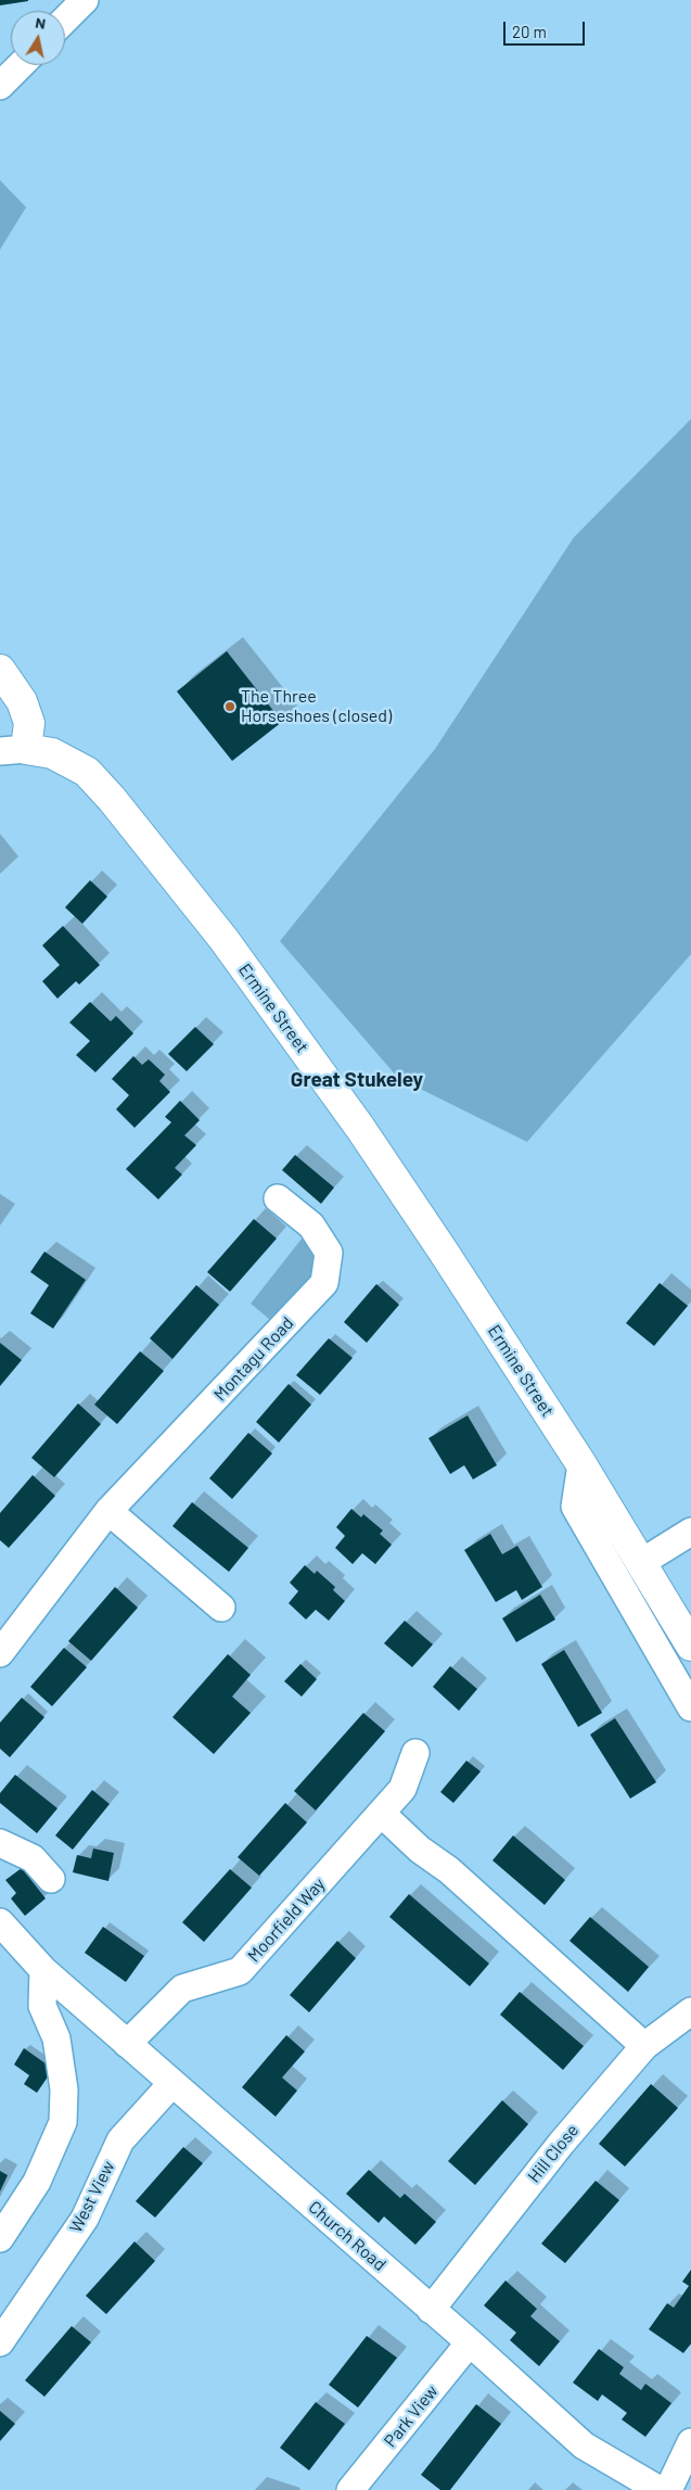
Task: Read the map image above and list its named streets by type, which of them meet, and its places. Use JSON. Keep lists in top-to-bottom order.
{
  "streets": {
    "street": [
      "Ermine Street",
      "Montagu Road",
      "Moorfield Way",
      "Hill Close",
      "West View",
      "Church Road",
      "Park View"
    ]
  },
  "crossings": [
    ["Moorfield Way", "Church Road"],
    ["Hill Close", "Church Road"],
    ["West View", "Church Road"],
    ["Church Road", "Park View"]
  ],
  "districts": ["Great Stukeley"],
  "places": ["The Three Horseshoes (closed)"],
  "scale_bar": "20 m",
  "north": "top"
}
